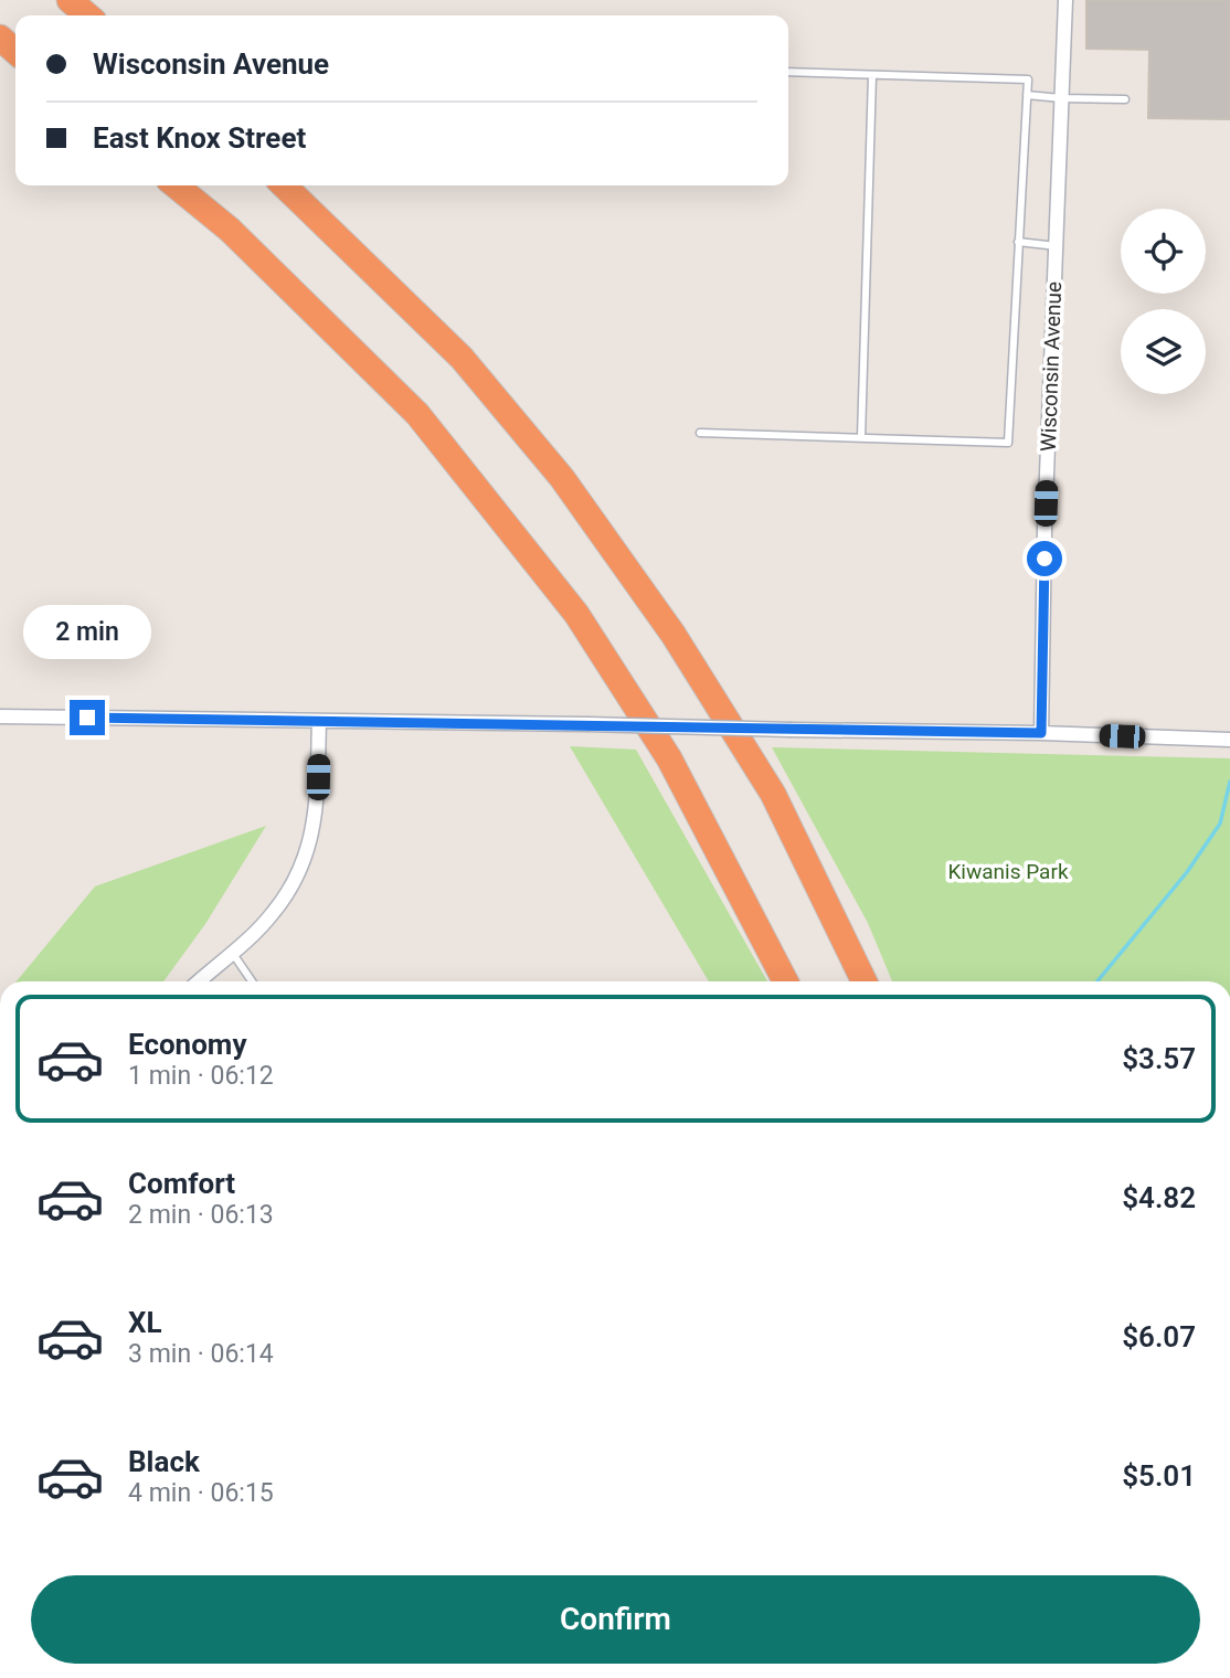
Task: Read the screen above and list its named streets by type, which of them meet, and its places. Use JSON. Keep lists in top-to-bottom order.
{
  "streets": {
    "street": ["Wisconsin Avenue"]
  },
  "parks": ["Kiwanis Park"],
  "page": {
    "banner": ["Wisconsin Avenue", "East Knox Street"],
    "bubble": "2 min",
    "list": [
      {
        "name": "Economy",
        "note": "1 min · 06:12",
        "value": "$3.57"
      },
      {
        "name": "Comfort",
        "note": "2 min · 06:13",
        "value": "$4.82"
      },
      {
        "name": "XL",
        "note": "3 min · 06:14",
        "value": "$6.07"
      },
      {
        "name": "Black",
        "note": "4 min · 06:15",
        "value": "$5.01"
      }
    ],
    "buttons": "Confirm"
  }
}
